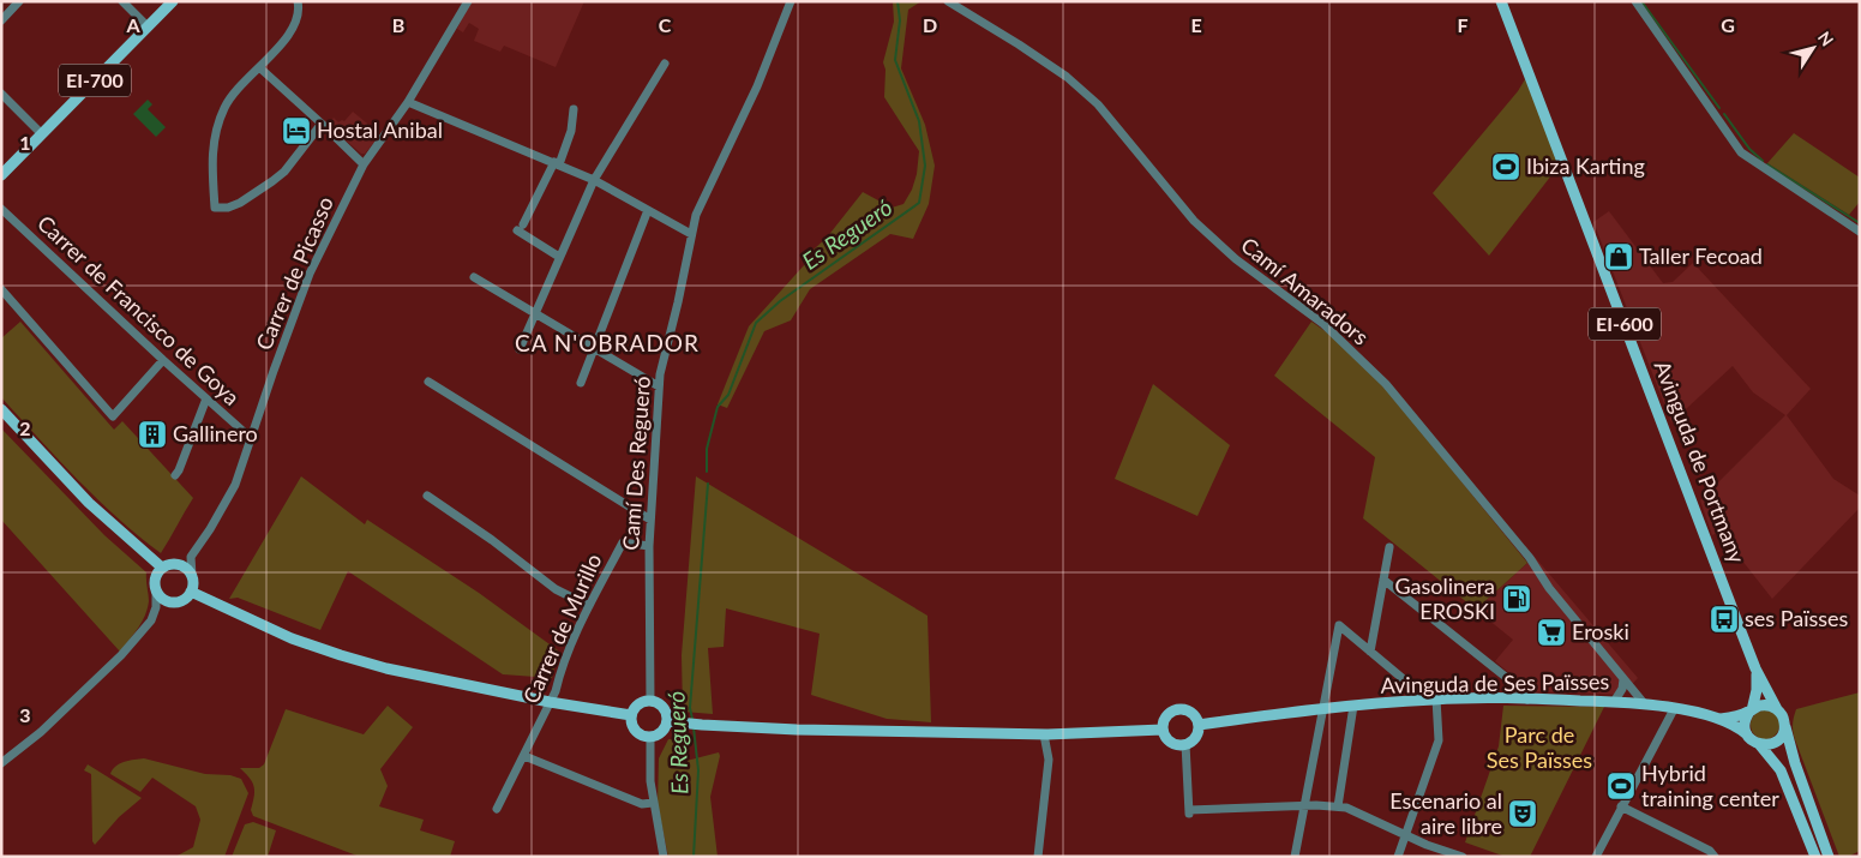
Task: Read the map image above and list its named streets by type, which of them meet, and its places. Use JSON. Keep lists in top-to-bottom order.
{
  "streets": {
    "main road": [
      "EI-700",
      "EI-600",
      "Avinguda de Portmany",
      "Avinguda de Ses Païsses"
    ],
    "street": [
      "Carrer de Picasso",
      "Camí Amaradors",
      "Carrer de Francisco de Goya",
      "Camí Des Regueró",
      "Carrer de Murillo"
    ]
  },
  "crossings": [
    ["Carrer de Picasso", "Carrer de Francisco de Goya"],
    ["Camí Amaradors", "Avinguda de Ses Païsses"],
    ["EI-600", "Avinguda de Portmany"],
    ["EI-600", "Avinguda de Ses Païsses"],
    ["Avinguda de Portmany", "Avinguda de Ses Païsses"],
    ["Camí Des Regueró", "Carrer de Murillo"]
  ],
  "districts": ["CA N'OBRADOR"],
  "water": ["Es Regueró"],
  "parks": ["Parc de Ses Païsses"],
  "places": {
    "hotel": ["Hostal Anibal"],
    "sports": ["Ibiza Karting", "Hybrid training center"],
    "shop": ["Taller Fecoad"],
    "building": ["Gallinero"],
    "fuel station": ["Gasolinera EROSKI"],
    "bus stop": ["ses Païsses"],
    "supermarket": ["Eroski"],
    "theatre": ["Escenario al aire libre"]
  },
  "north": "top right",
  "grid": {
    "columns": [
      "A",
      "B",
      "C",
      "D",
      "E",
      "F",
      "G"
    ],
    "rows": ["1", "2", "3"]
  }
}
